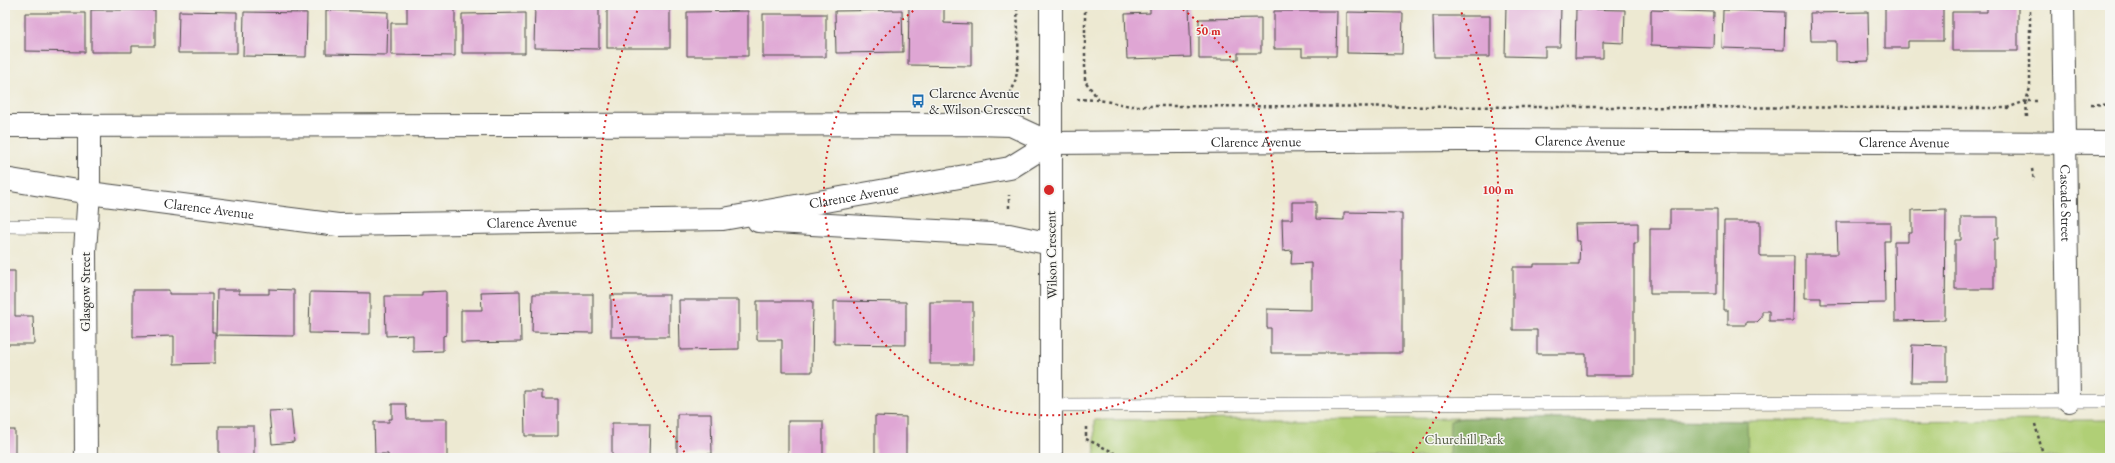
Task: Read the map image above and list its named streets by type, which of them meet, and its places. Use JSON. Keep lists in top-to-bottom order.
{
  "streets": {
    "main road": [
      "Clarence Avenue",
      "Cascade Street",
      "Wilson Crescent",
      "Glasgow Street"
    ]
  },
  "crossings": [
    ["Clarence Avenue", "Cascade Street"],
    ["Clarence Avenue", "Wilson Crescent"],
    ["Clarence Avenue", "Glasgow Street"]
  ],
  "parks": ["Churchill Park"],
  "places": {
    "bus stop": ["Clarence Avenue & Wilson Crescent"]
  },
  "rings": ["50 m", "100 m"]
}
